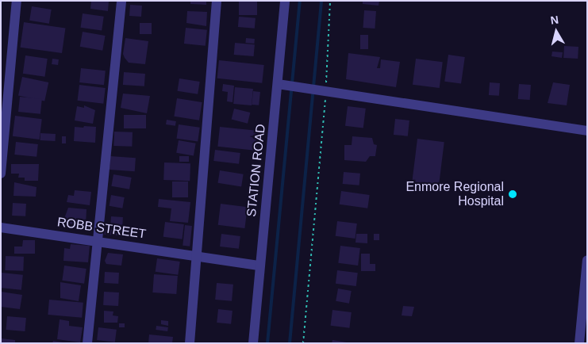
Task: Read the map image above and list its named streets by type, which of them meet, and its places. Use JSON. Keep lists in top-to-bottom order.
{
  "streets": {
    "street": ["STATION ROAD", "ROBB STREET"]
  },
  "crossings": [
    ["STATION ROAD", "ROBB STREET"]
  ],
  "places": ["Enmore Regional Hospital"],
  "north": "top"
}
